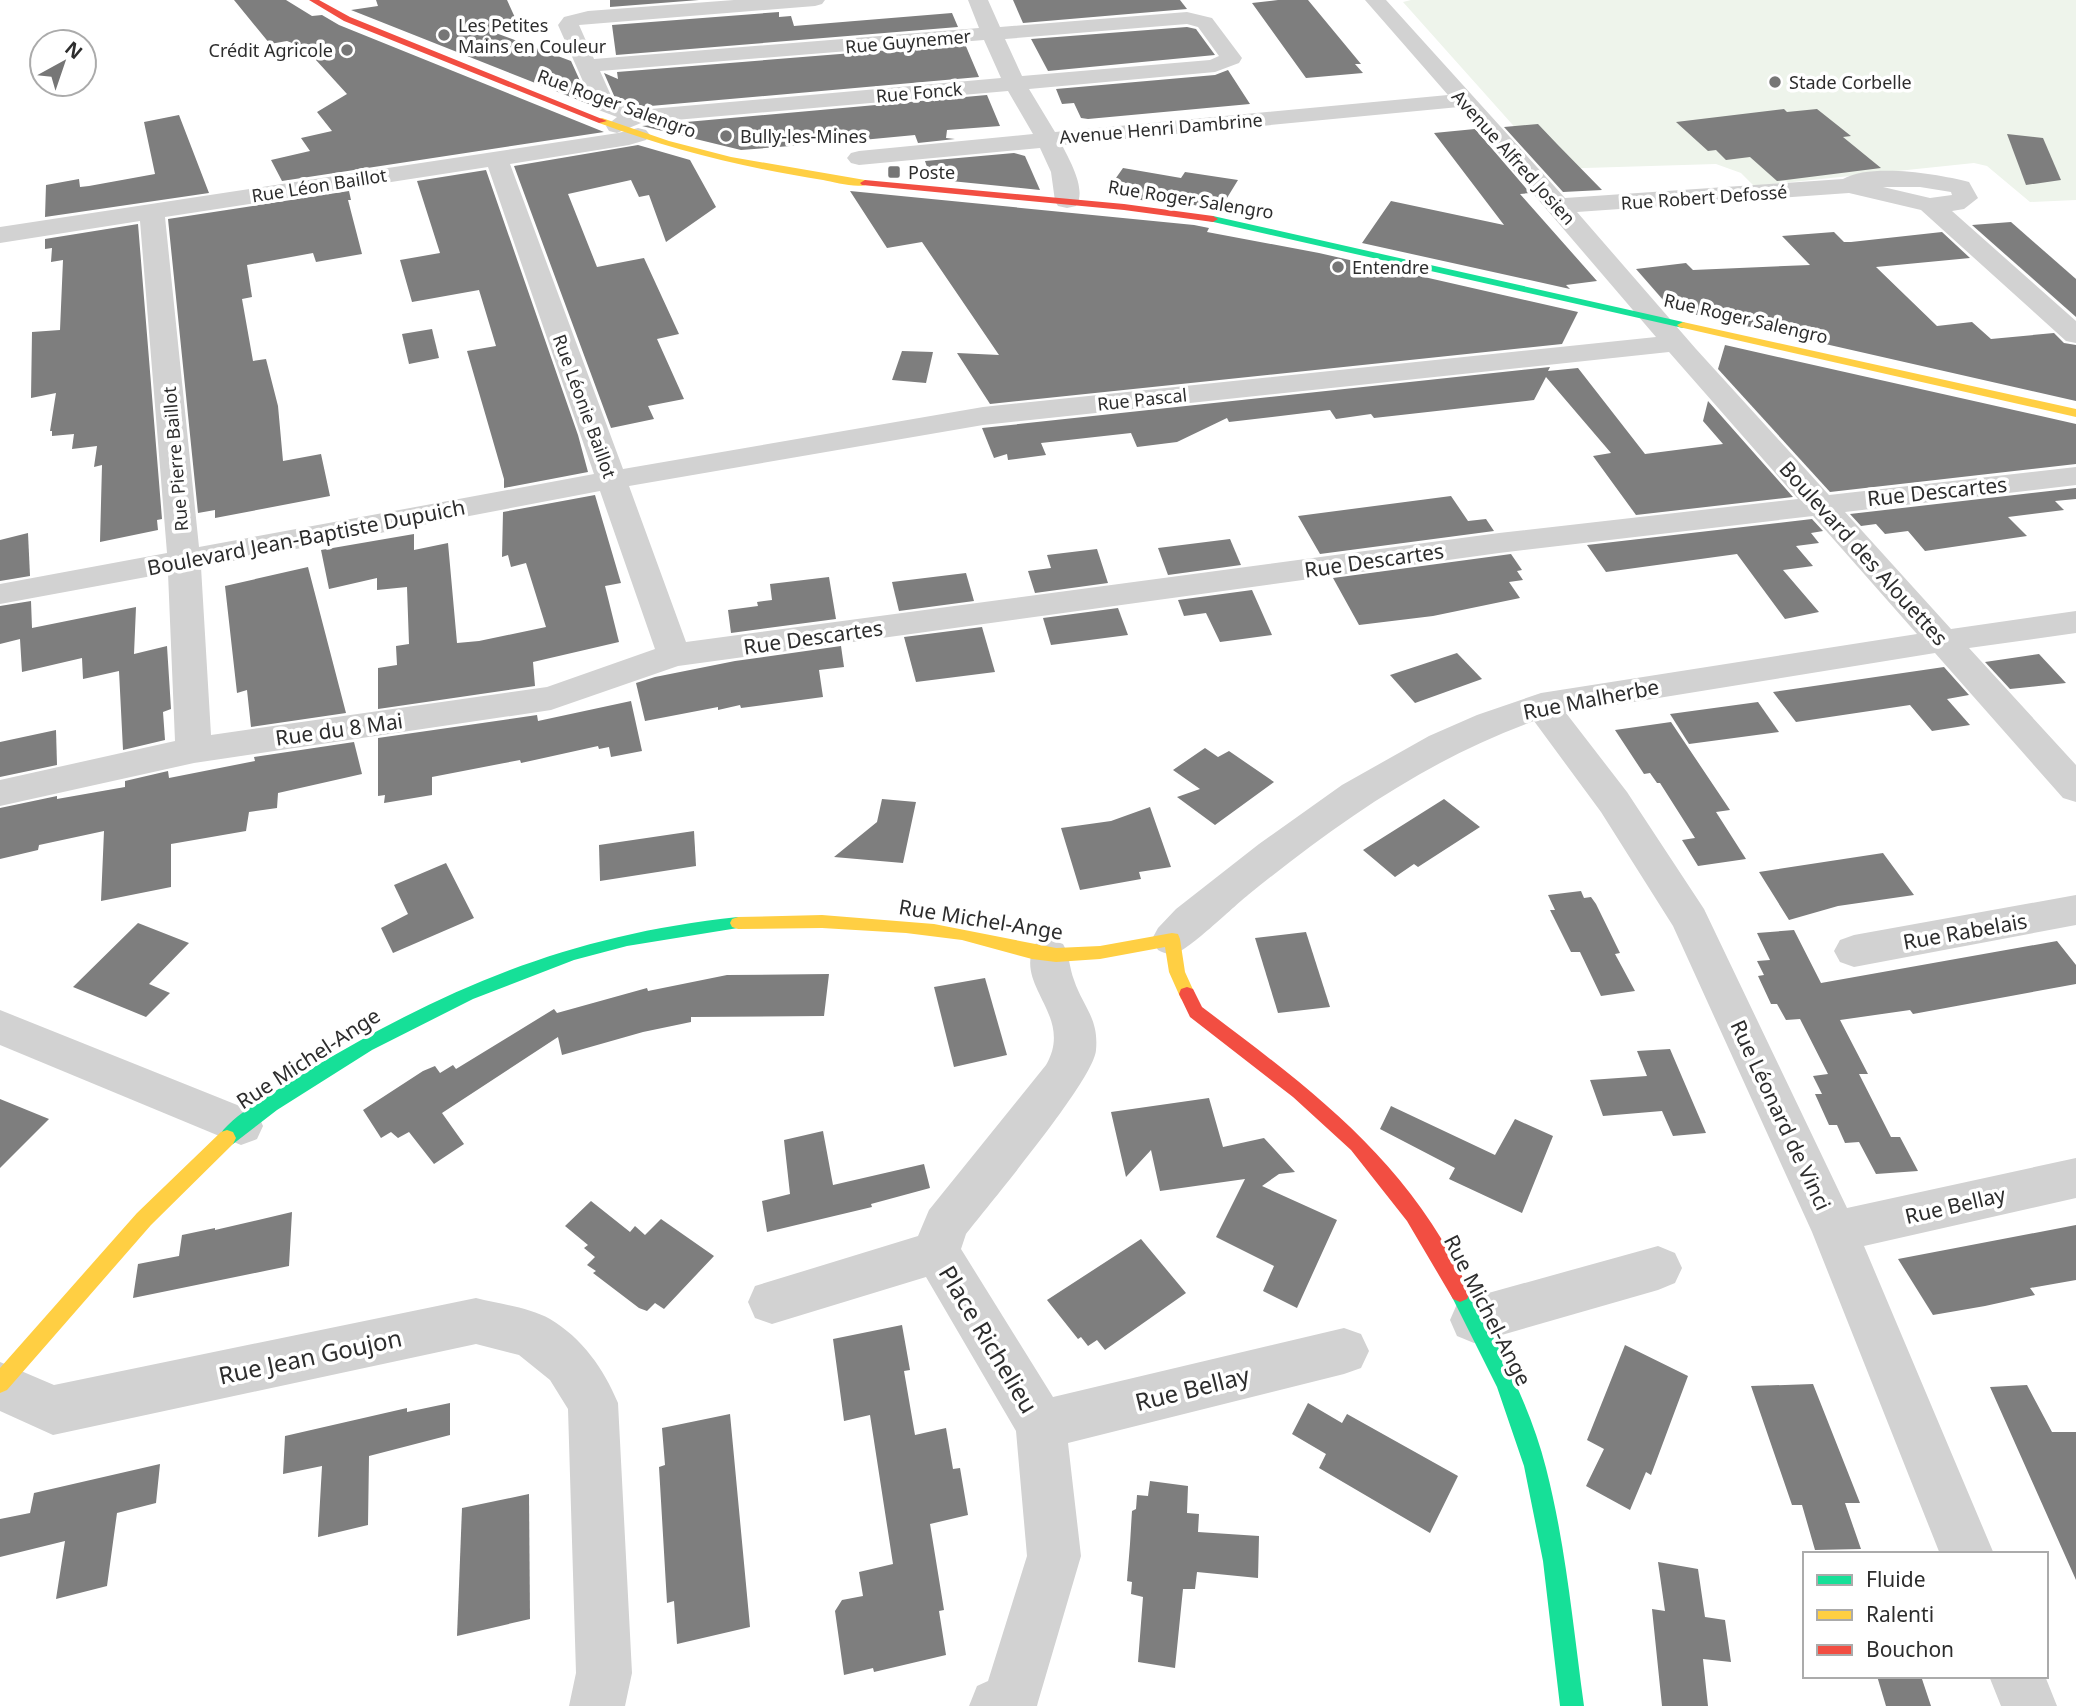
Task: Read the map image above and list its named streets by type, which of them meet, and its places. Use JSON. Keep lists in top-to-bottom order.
{
  "streets": {
    "street": [
      "Rue Guynemer",
      "Rue Fonck",
      "Rue Roger Salengro",
      "Avenue Henri Dambrine",
      "Avenue Alfred Josien",
      "Rue Léon Baillot",
      "Rue Robert Defossé",
      "Rue Pascal",
      "Rue Léonie Baillot",
      "Rue Pierre Baillot",
      "Rue Descartes",
      "Boulevard Jean-Baptiste Dupuich",
      "Boulevard des Alouettes",
      "Rue Malherbe",
      "Rue du 8 Mai",
      "Rue Michel-Ange",
      "Rue Rabelais",
      "Rue Léonard de Vinci",
      "Rue Bellay",
      "Place Richelieu",
      "Rue Jean Goujon"
    ]
  },
  "crossings": [
    ["Rue Guynemer", "Rue Fonck"],
    ["Rue Fonck", "Rue Roger Salengro"],
    ["Rue Fonck", "Rue Léon Baillot"],
    ["Rue Roger Salengro", "Avenue Alfred Josien"],
    ["Rue Roger Salengro", "Rue Léon Baillot"],
    ["Rue Roger Salengro", "Boulevard des Alouettes"],
    ["Avenue Henri Dambrine", "Avenue Alfred Josien"],
    ["Avenue Alfred Josien", "Rue Robert Defossé"],
    ["Avenue Alfred Josien", "Boulevard des Alouettes"],
    ["Rue Léon Baillot", "Rue Léonie Baillot"],
    ["Rue Léon Baillot", "Rue Pierre Baillot"],
    ["Rue Pascal", "Rue Léonie Baillot"],
    ["Rue Pascal", "Boulevard Jean-Baptiste Dupuich"],
    ["Rue Pascal", "Boulevard des Alouettes"],
    ["Rue Léonie Baillot", "Rue Descartes"],
    ["Rue Léonie Baillot", "Boulevard Jean-Baptiste Dupuich"],
    ["Rue Léonie Baillot", "Rue du 8 Mai"],
    ["Rue Pierre Baillot", "Boulevard Jean-Baptiste Dupuich"],
    ["Rue Pierre Baillot", "Rue du 8 Mai"],
    ["Rue Descartes", "Boulevard des Alouettes"],
    ["Rue Descartes", "Rue du 8 Mai"],
    ["Boulevard des Alouettes", "Rue Malherbe"],
    ["Rue Malherbe", "Rue Michel-Ange"],
    ["Rue Malherbe", "Rue Léonard de Vinci"],
    ["Rue Michel-Ange", "Rue Jean Goujon"],
    ["Rue Léonard de Vinci", "Rue Bellay"],
    ["Rue Bellay", "Place Richelieu"]
  ],
  "places": {
    "other": [
      "Les Petites Mains en Couleur",
      "Crédit Agricole",
      "Stade Corbelle",
      "Bully-les-Mines",
      "Entendre"
    ],
    "transit": ["Poste"]
  },
  "legend": ["Fluide", "Ralenti", "Bouchon"],
  "north": "top right"
}
